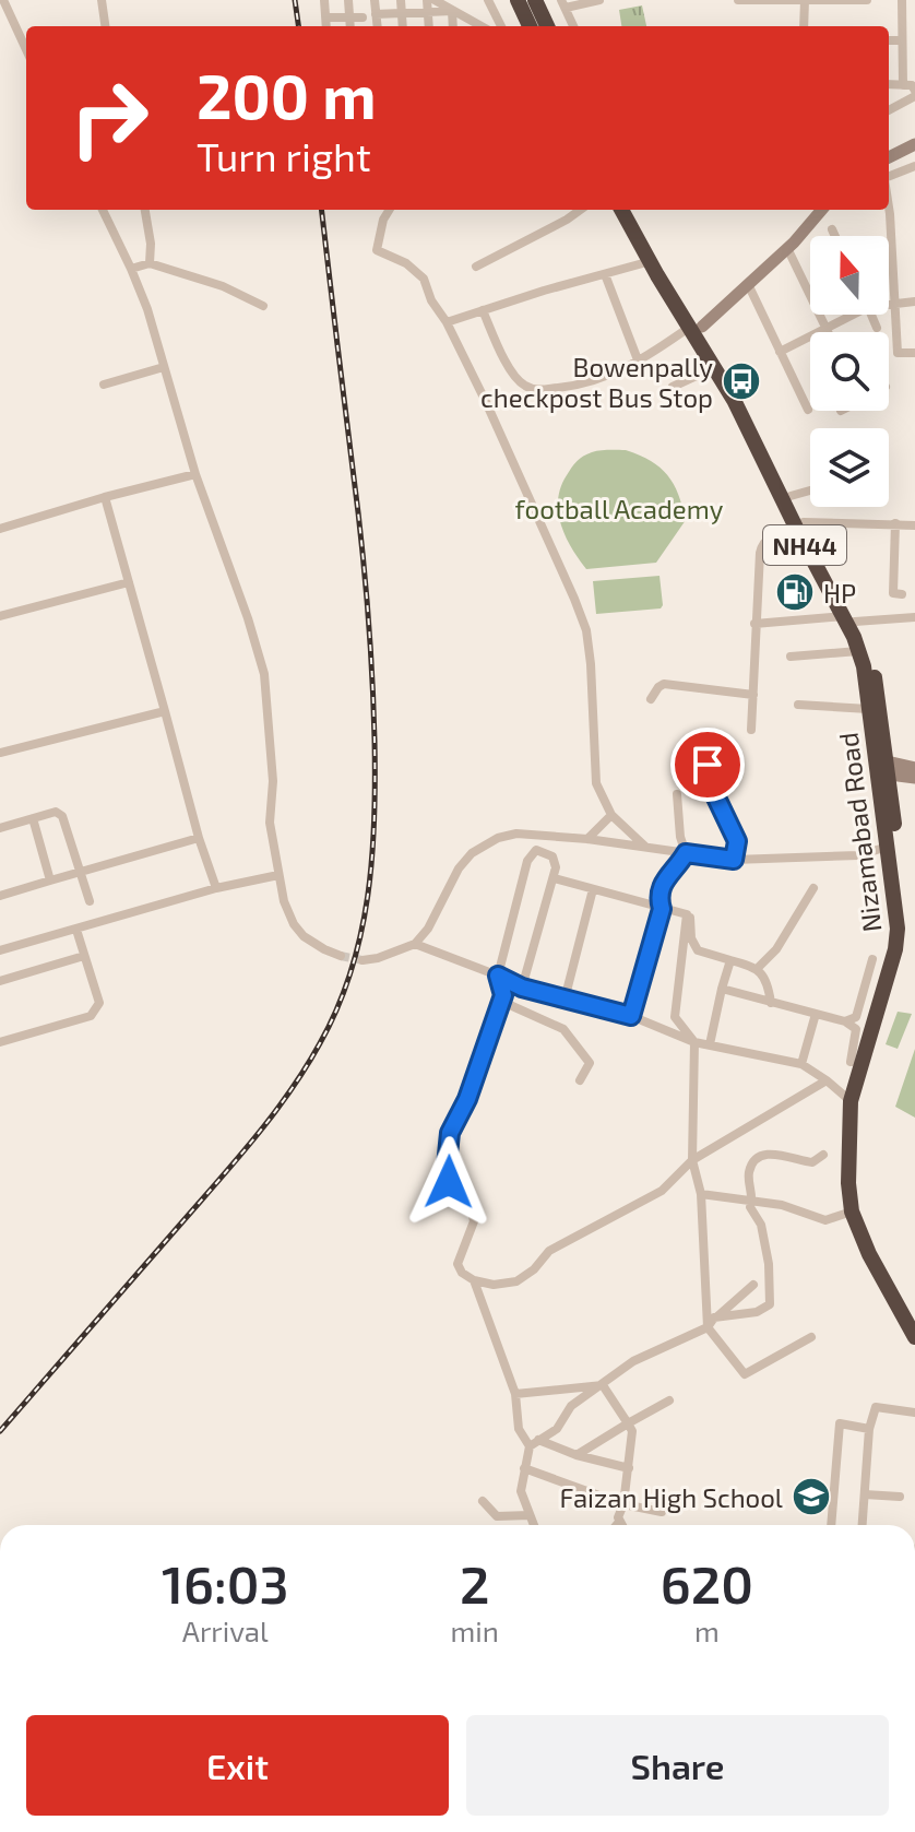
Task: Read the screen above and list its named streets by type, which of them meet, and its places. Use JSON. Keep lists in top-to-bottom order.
{
  "streets": {
    "highway": ["NH44", "Nizamabad Road"]
  },
  "parks": ["football Academy"],
  "places": {
    "bus stop": ["Bowenpally checkpost Bus Stop"],
    "fuel station": ["HP"],
    "school or university": ["Faizan High School"]
  },
  "north": "top",
  "page": {
    "turn": ["200 m", "Turn right"],
    "eta": [
      "16:03",
      "Arrival",
      "2",
      "min",
      "620",
      "m"
    ],
    "buttons": ["Exit", "Share"]
  }
}
